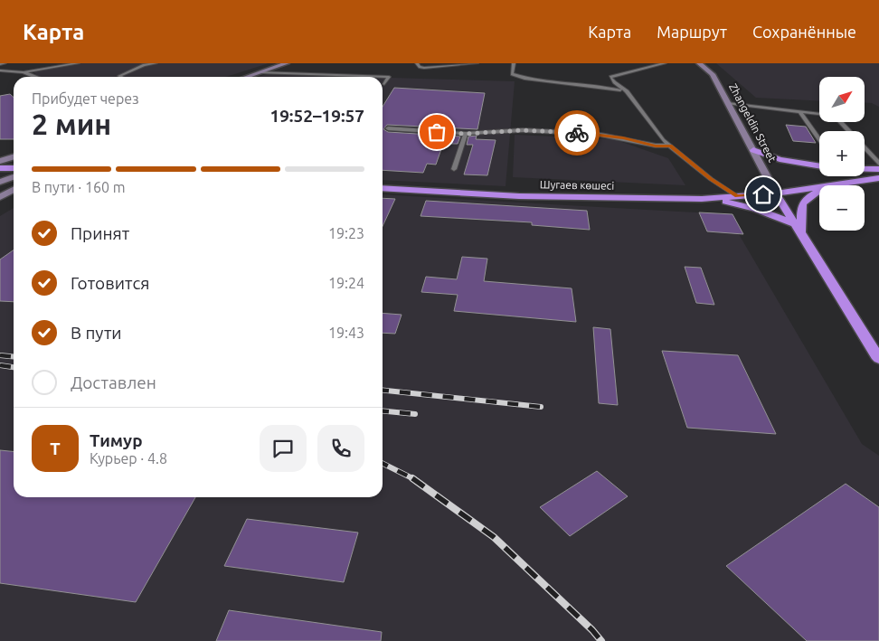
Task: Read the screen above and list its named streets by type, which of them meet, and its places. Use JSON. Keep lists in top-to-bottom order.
{
  "streets": {
    "highway": ["Zhangeldin Street", "Шугаев көшесі"]
  },
  "crossings": [
    ["Zhangeldin Street", "Шугаев көшесі"]
  ],
  "north": "top right",
  "page": {
    "header": "Карта",
    "nav": ["Карта", "Маршрут", "Сохранённые"],
    "map_buttons": ["+", "−"],
    "heading": ["2 мин", "Прибудет через", "19:52–19:57"],
    "panel": ["Тимур", "Курьер · 4.8"],
    "bar": "В пути · 160 m",
    "list": [
      ["Принят", "19:23"],
      ["Готовится", "19:24"],
      ["В пути", "19:43"],
      "Доставлен"
    ],
    "round": "Т"
  }
}
